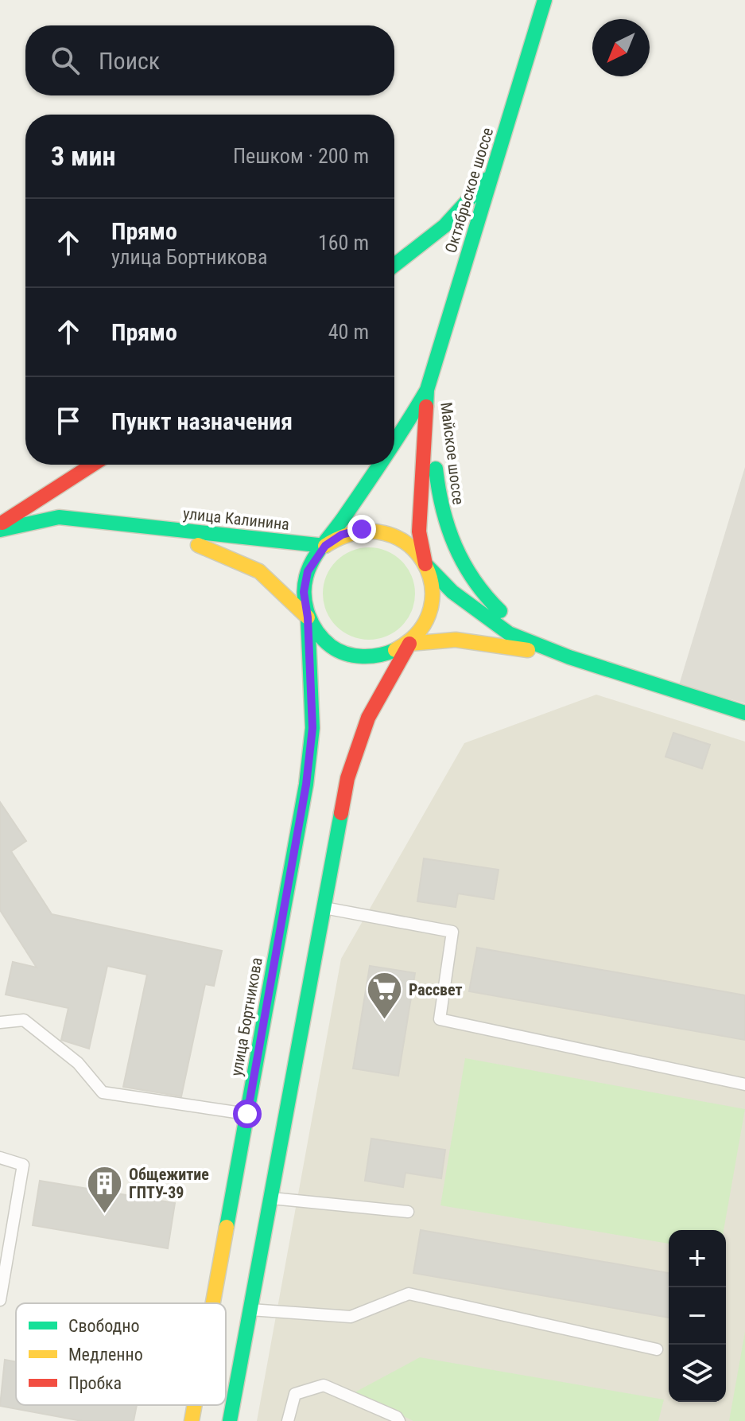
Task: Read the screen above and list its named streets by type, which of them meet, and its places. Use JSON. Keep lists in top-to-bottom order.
{
  "streets": {
    "main road": [
      "Октябрьское шоссе",
      "Майское шоссе",
      "улица Калинина",
      "улица Бортникова"
    ]
  },
  "crossings": [
    ["Октябрьское шоссе", "Майское шоссе"],
    ["Октябрьское шоссе", "улица Калинина"],
    ["Октябрьское шоссе", "улица Бортникова"],
    ["Майское шоссе", "улица Калинина"],
    ["Майское шоссе", "улица Бортникова"],
    ["улица Калинина", "улица Бортникова"]
  ],
  "places": {
    "supermarket": ["Рассвет"],
    "building": ["Общежитие ГПТУ-39"]
  },
  "legend": ["Свободно", "Медленно", "Пробка"],
  "north": "bottom left",
  "page": {
    "search": "Поиск",
    "heading": ["3 мин", "Пешком · 200 m"],
    "list": [
      ["Прямо", "улица Бортникова", "160 m"],
      ["Прямо", "40 m"],
      "Пункт назначения"
    ],
    "map_buttons": ["+", "−"]
  }
}
